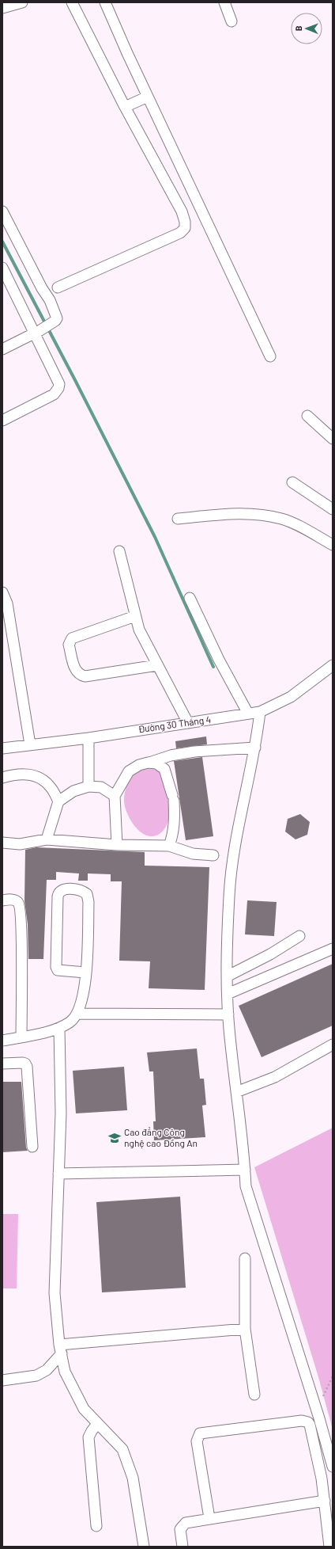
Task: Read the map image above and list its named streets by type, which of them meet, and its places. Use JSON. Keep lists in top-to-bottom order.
{
  "streets": {
    "street": ["Đường 30 Tháng 4"]
  },
  "places": {
    "school or university": ["Cao đẳng Công nghệ cao Đồng An"]
  },
  "north": "left"
}
